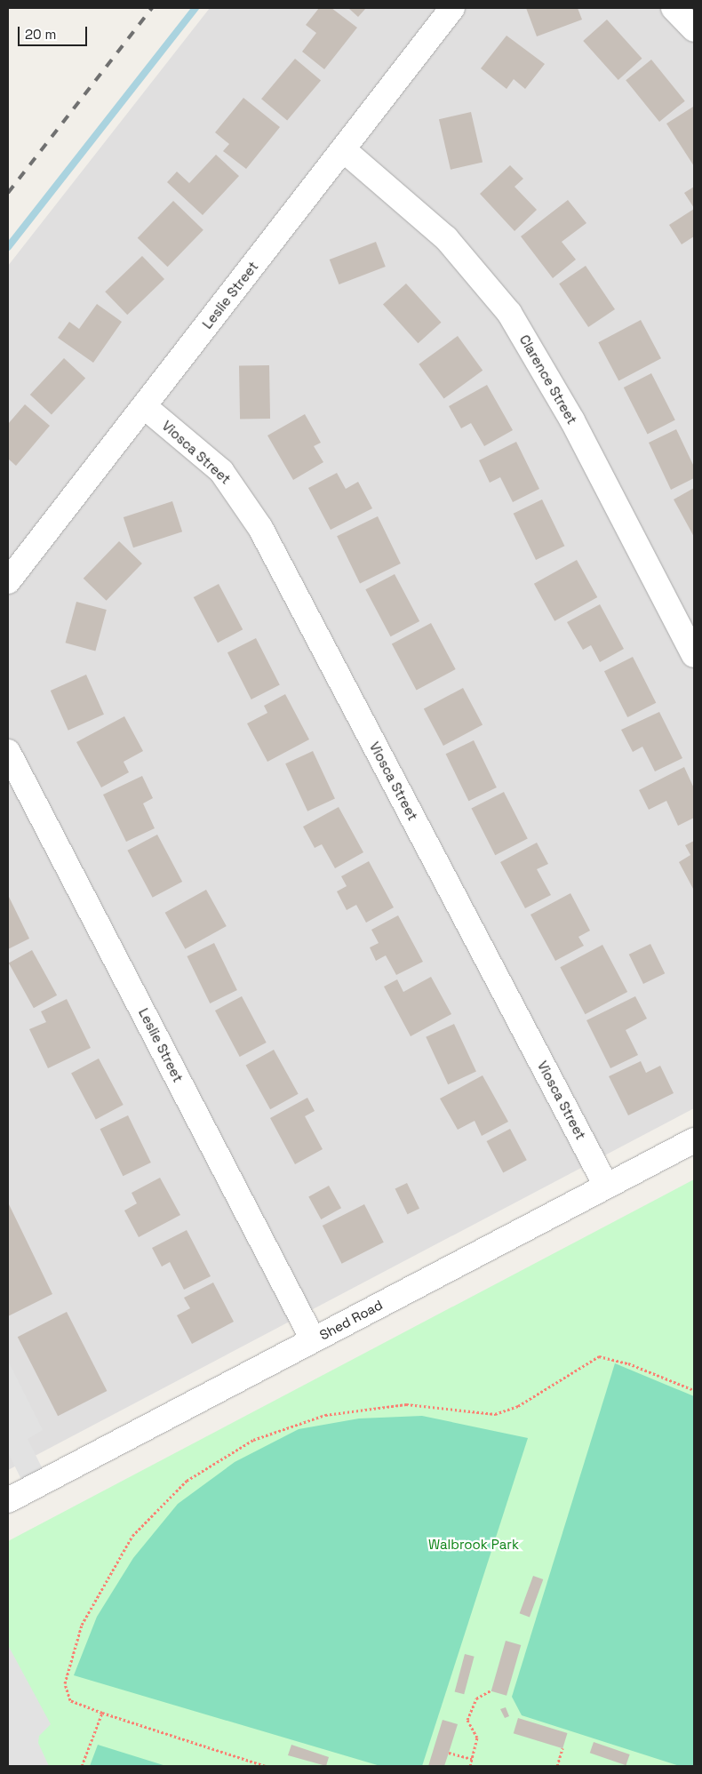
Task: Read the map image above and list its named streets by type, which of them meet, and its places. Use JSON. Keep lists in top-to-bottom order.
{
  "streets": {
    "street": [
      "Leslie Street",
      "Clarence Street",
      "Viosca Street",
      "Shed Road"
    ]
  },
  "crossings": [
    ["Leslie Street", "Clarence Street"],
    ["Leslie Street", "Viosca Street"],
    ["Leslie Street", "Shed Road"],
    ["Viosca Street", "Shed Road"]
  ],
  "parks": ["Walbrook Park"],
  "scale_bar": "20 m"
}
